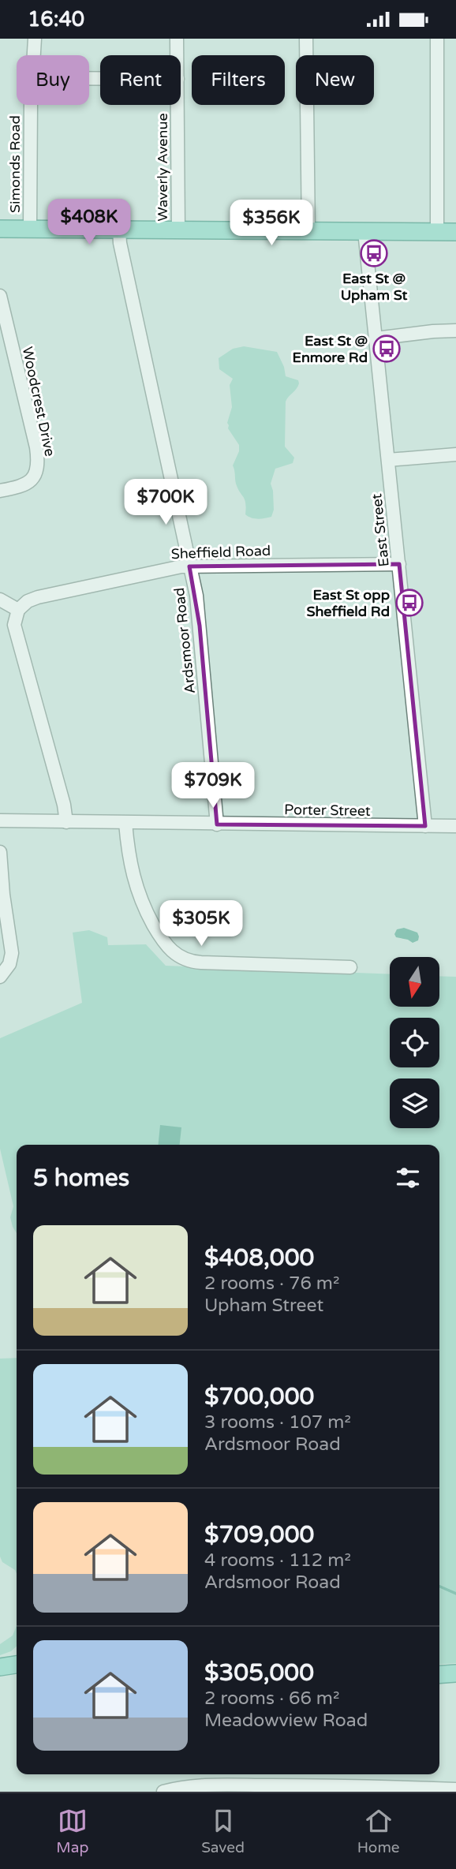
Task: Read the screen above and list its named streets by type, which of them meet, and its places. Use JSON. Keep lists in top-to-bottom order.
{
  "streets": {
    "street": [
      "Simonds Road",
      "Waverly Avenue",
      "Woodcrest Drive",
      "East Street",
      "Sheffield Road",
      "Ardsmoor Road",
      "Porter Street"
    ]
  },
  "crossings": [
    ["East Street", "Sheffield Road"],
    ["East Street", "Porter Street"],
    ["Sheffield Road", "Ardsmoor Road"],
    ["Ardsmoor Road", "Porter Street"]
  ],
  "places": {
    "bus stop": ["East St @ Upham St", "East St @ Enmore Rd", "East St opp Sheffield Rd"]
  },
  "north": "bottom",
  "page": {
    "status": "16:40",
    "chip": [
      "Buy",
      "Rent",
      "Filters",
      "New"
    ],
    "price": [
      "$408K",
      "$356K",
      "$700K",
      "$709K",
      "$305K"
    ],
    "heading": "5 homes",
    "list": [
      {
        "name": "$408,000",
        "note": "2 rooms · 76 m² · Upham Street"
      },
      {
        "name": "$700,000",
        "note": "3 rooms · 107 m² · Ardsmoor Road"
      },
      {
        "name": "$709,000",
        "note": "4 rooms · 112 m² · Ardsmoor Road"
      },
      {
        "name": "$305,000",
        "note": "2 rooms · 66 m² · Meadowview Road"
      }
    ],
    "tabs": ["Map", "Saved", "Home"]
  }
}
